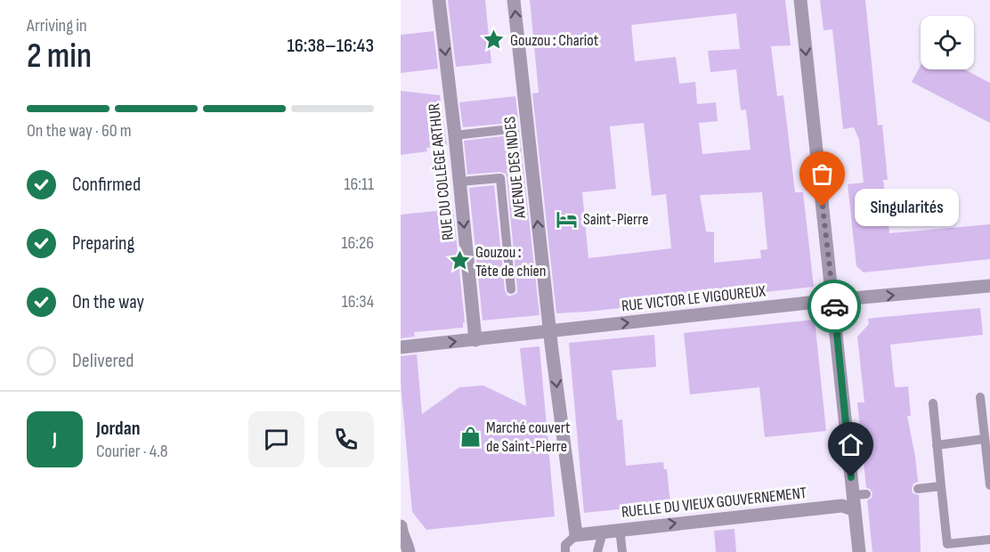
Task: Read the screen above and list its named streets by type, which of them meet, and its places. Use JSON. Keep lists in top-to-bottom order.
{
  "streets": {
    "street": [
      "AVENUE DES INDES",
      "RUE DU COLLÈGE ARTHUR",
      "RUE VICTOR LE VIGOUREUX",
      "RUELLE DU VIEUX GOUVERNEMENT"
    ]
  },
  "crossings": [
    ["AVENUE DES INDES", "RUE VICTOR LE VIGOUREUX"],
    ["AVENUE DES INDES", "RUELLE DU VIEUX GOUVERNEMENT"],
    ["RUE DU COLLÈGE ARTHUR", "RUE VICTOR LE VIGOUREUX"]
  ],
  "one_way": ["RUE DU COLLÈGE ARTHUR", "RUE VICTOR LE VIGOUREUX", "RUELLE DU VIEUX GOUVERNEMENT"],
  "places": {
    "place": ["Gouzou : Chariot", "Gouzou : Tête de chien"],
    "other": ["Singularités"],
    "hotel": ["Saint-Pierre"],
    "shop": ["Marché couvert de Saint-Pierre"]
  },
  "page": {
    "heading": ["2 min", "Arriving in", "16:38–16:43"],
    "panel": ["Jordan", "Courier · 4.8"],
    "bar": "On the way · 60 m",
    "list": [
      ["Confirmed", "16:11"],
      ["Preparing", "16:26"],
      ["On the way", "16:34"],
      "Delivered"
    ],
    "bubble": "Singularités",
    "round": "J"
  }
}
